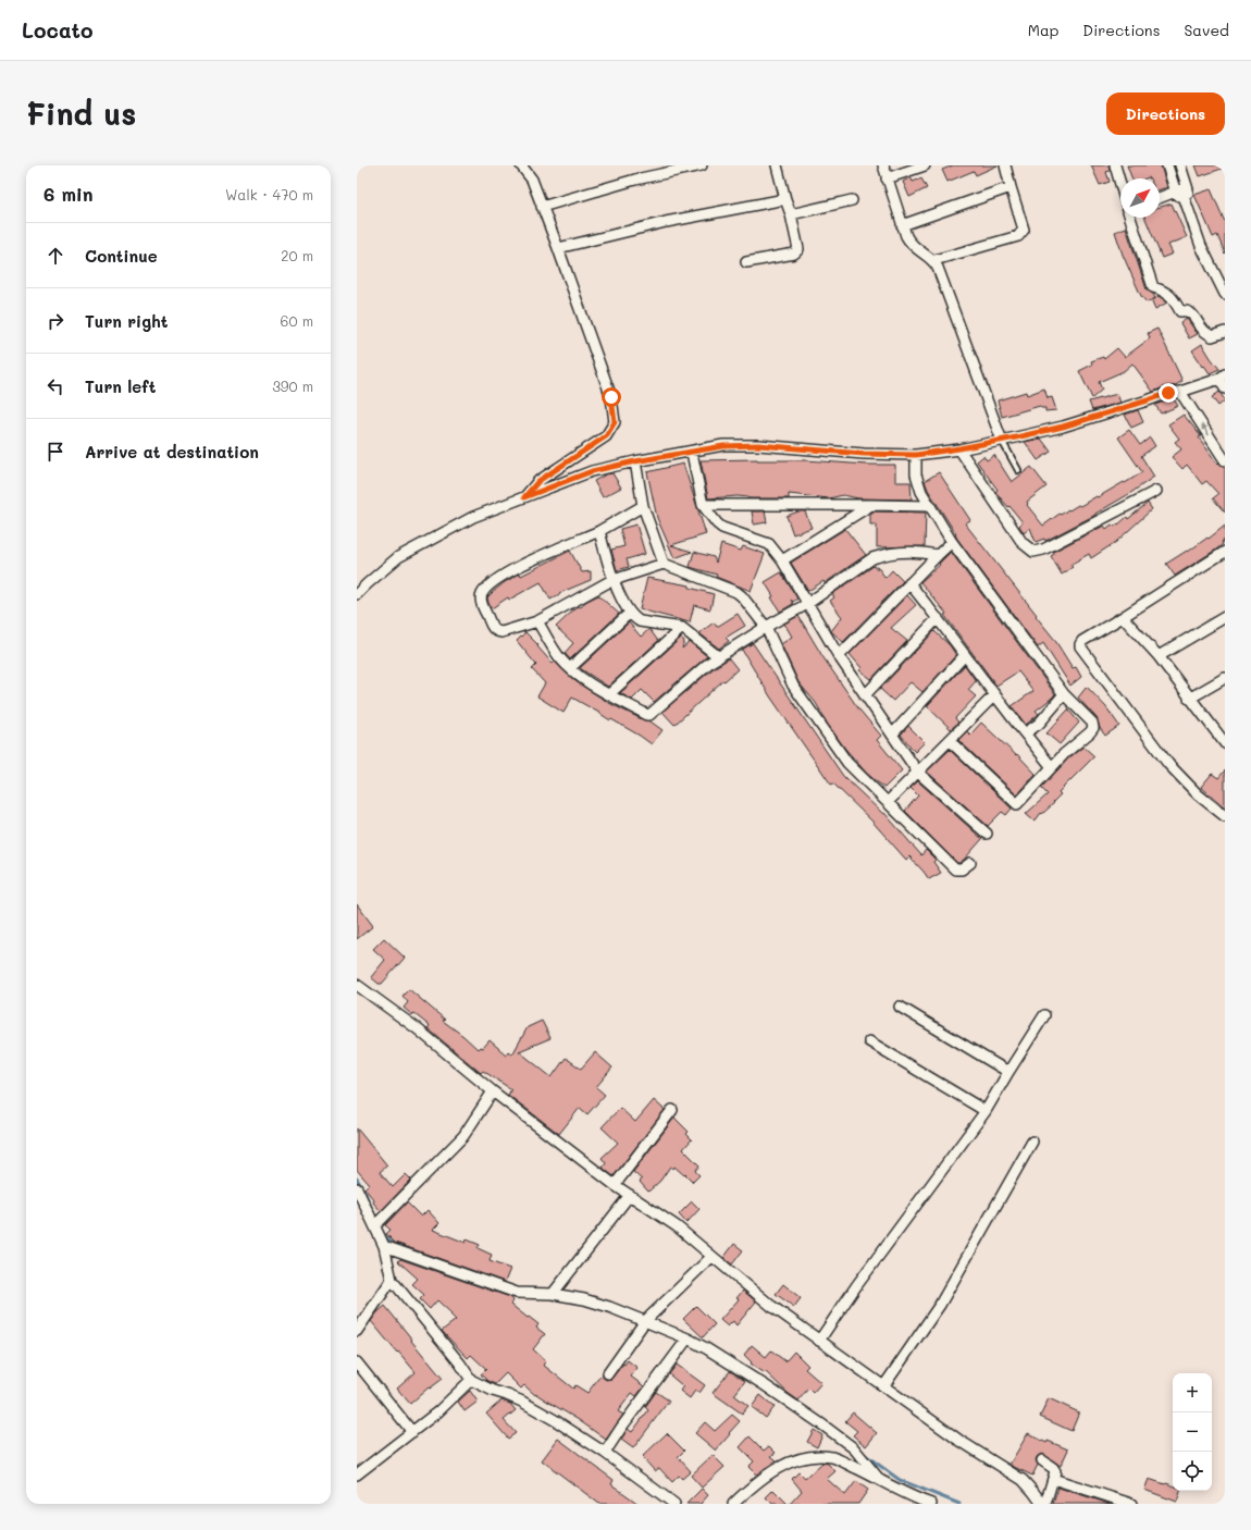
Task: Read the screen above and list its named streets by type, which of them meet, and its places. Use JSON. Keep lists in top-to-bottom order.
{
  "north": "top right",
  "page": {
    "header": "Locato",
    "nav": ["Map", "Directions", "Saved"],
    "buttons": "Directions",
    "title": "Find us",
    "heading": ["6 min", "Walk · 470 m"],
    "list": [
      ["Continue", "20 m"],
      ["Turn right", "60 m"],
      ["Turn left", "390 m"],
      "Arrive at destination"
    ],
    "map_buttons": ["+", "−"]
  }
}
